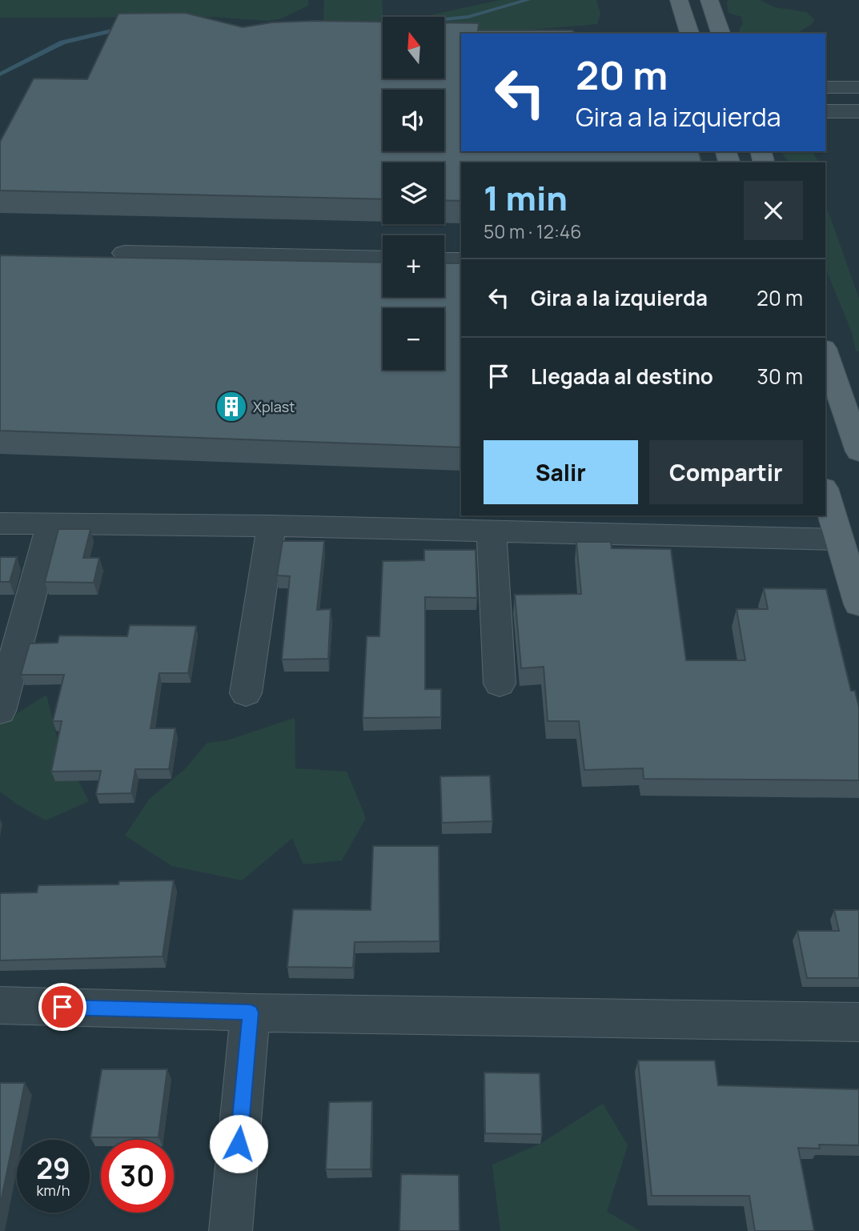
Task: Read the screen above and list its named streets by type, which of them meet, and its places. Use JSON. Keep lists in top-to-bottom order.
{
  "places": {
    "building": ["Xplast"]
  },
  "north": "top",
  "page": {
    "map_buttons": ["+", "−"],
    "turn": ["20 m", "Gira a la izquierda"],
    "heading": ["1 min", "50 m · 12:46"],
    "list": [
      {
        "name": "Gira a la izquierda",
        "value": "20 m"
      },
      {
        "name": "Llegada al destino",
        "value": "30 m"
      }
    ],
    "buttons": ["Salir", "Compartir"],
    "speed": "29 km/h",
    "limit": "30"
  }
}
